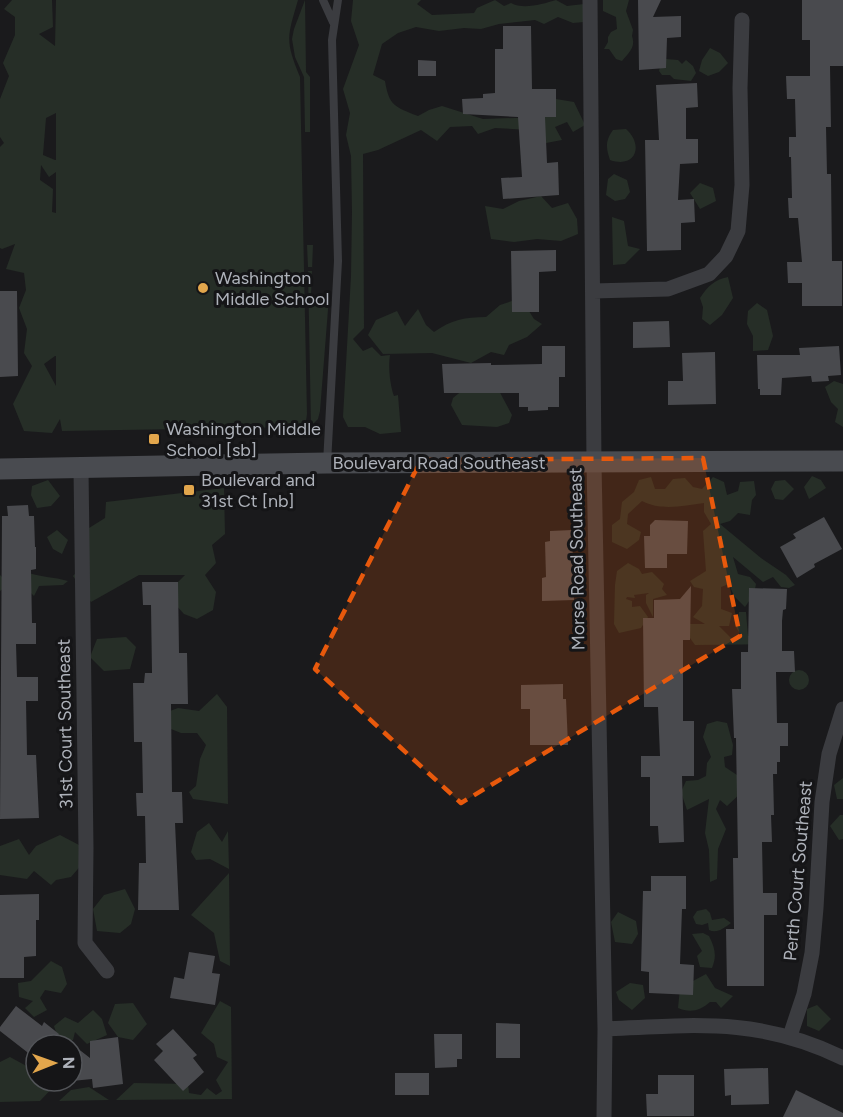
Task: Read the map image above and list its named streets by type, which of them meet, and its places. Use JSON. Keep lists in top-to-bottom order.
{
  "streets": {
    "street": [
      "Boulevard Road Southeast",
      "Morse Road Southeast",
      "31st Court Southeast",
      "Perth Court Southeast"
    ]
  },
  "crossings": [
    ["Boulevard Road Southeast", "Morse Road Southeast"],
    ["Boulevard Road Southeast", "31st Court Southeast"]
  ],
  "places": {
    "other": ["Washington Middle School"],
    "transit": ["Washington Middle School [sb]", "Boulevard and 31st Ct [nb]"]
  },
  "north": "right"
}
